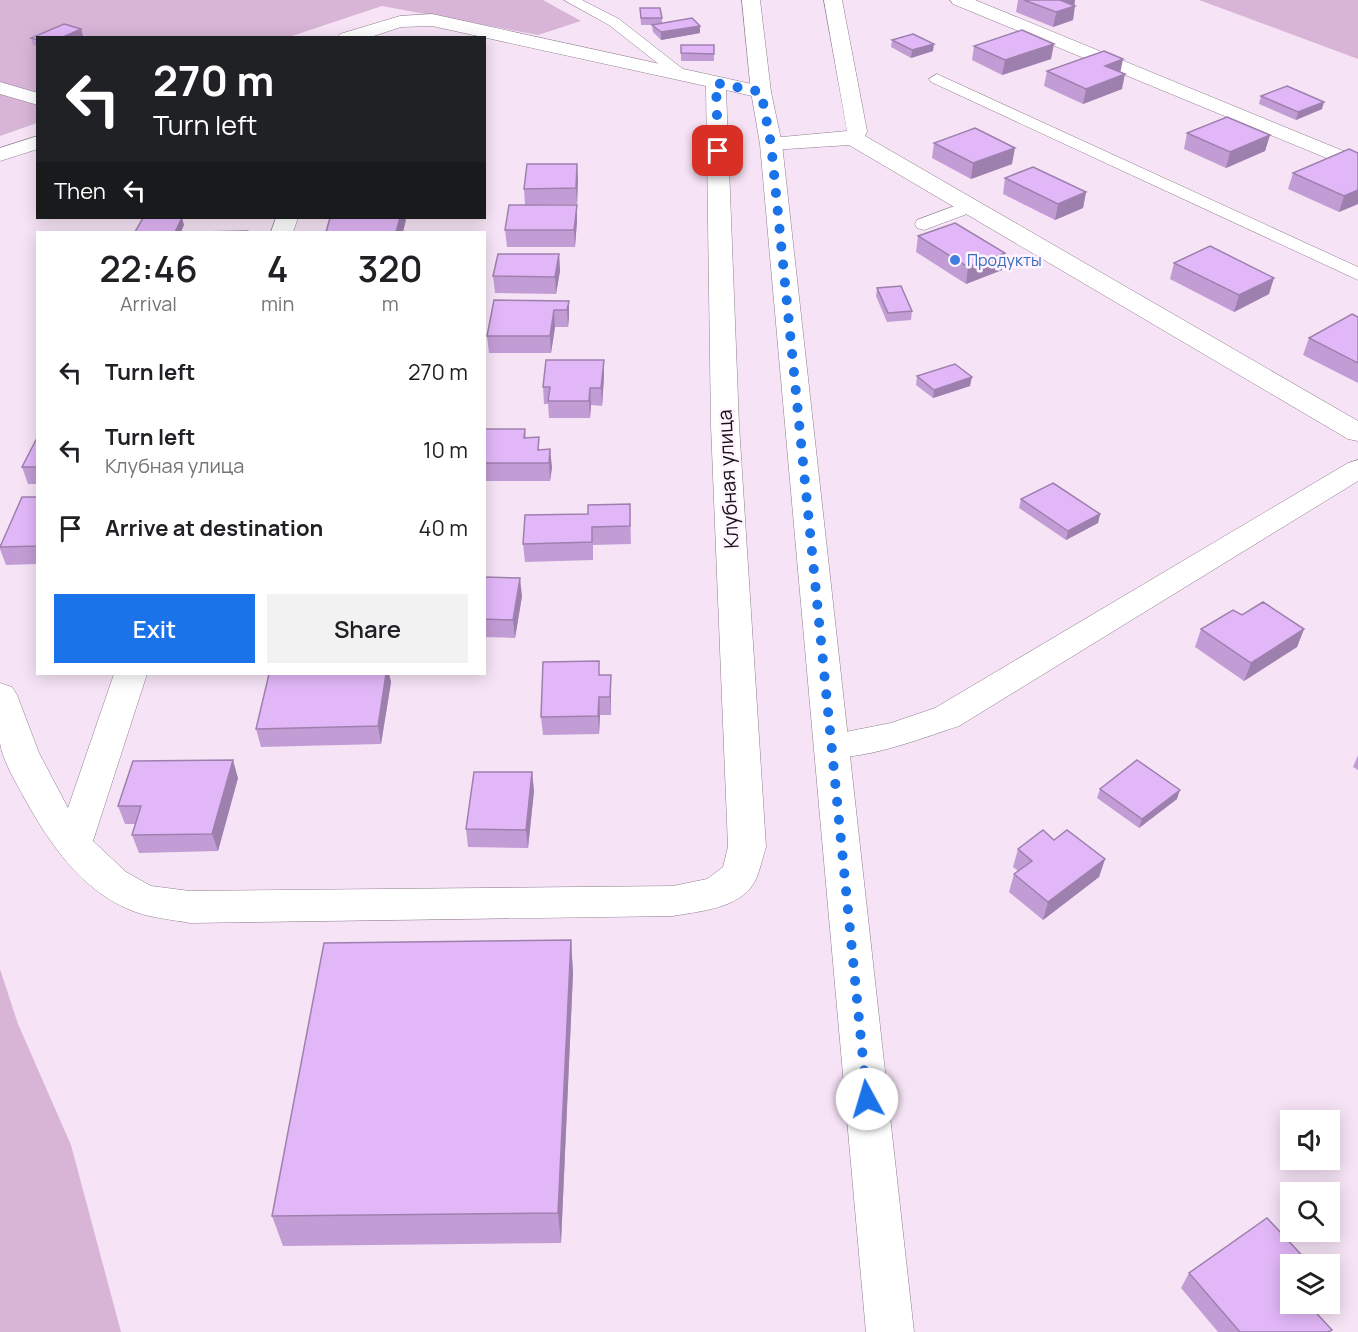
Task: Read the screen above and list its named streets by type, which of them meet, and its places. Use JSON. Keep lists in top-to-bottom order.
{
  "streets": {
    "street": ["Клубная улица"]
  },
  "places": ["Продукты"],
  "page": {
    "turn": ["270 m", "Turn left"],
    "then": "Then",
    "eta": [
      "22:46",
      "Arrival",
      "4",
      "min",
      "320",
      "m"
    ],
    "list": [
      {
        "name": "Turn left",
        "value": "270 m"
      },
      {
        "name": "Turn left",
        "note": "Клубная улица",
        "value": "10 m"
      },
      {
        "name": "Arrive at destination",
        "value": "40 m"
      }
    ],
    "buttons": ["Exit", "Share"]
  }
}
